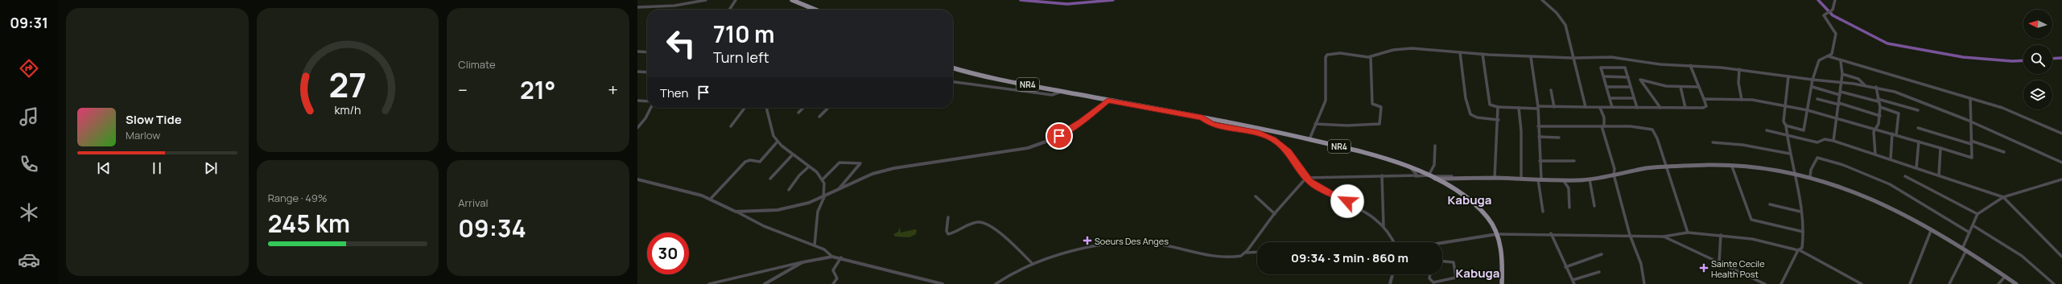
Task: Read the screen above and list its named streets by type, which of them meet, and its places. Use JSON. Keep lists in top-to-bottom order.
{
  "streets": {
    "highway": ["NR4"]
  },
  "districts": ["Kabuga", "Kabuga"],
  "places": {
    "health": ["Soeurs Des Anges", "Sainte Cecile Health Post"]
  },
  "north": "left",
  "page": {
    "tabs": "09:31",
    "tile": [
      "Climate",
      ["Range · 49%", "245 km"],
      ["Arrival", "09:34"]
    ],
    "turn": ["710 m", "Turn left"],
    "heat": ["−", "21°", "+"],
    "then": "Then",
    "song": ["Slow Tide", "Marlow"],
    "limit": "30",
    "trip": "09:34 · 3 min · 860 m",
    "gauge": ["27", "km/h"]
  }
}
